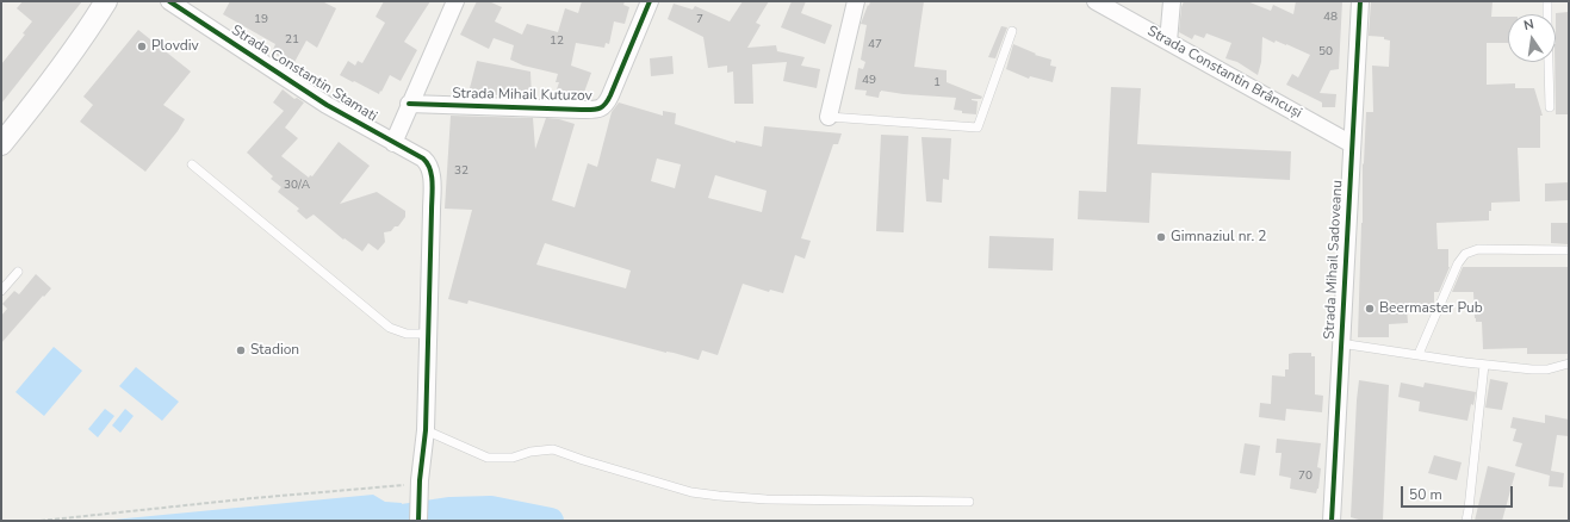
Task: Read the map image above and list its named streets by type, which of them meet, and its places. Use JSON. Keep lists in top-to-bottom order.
{
  "streets": {
    "street": [
      "Strada Constantin Brâncuși",
      "Strada Constantin Stamati",
      "Strada Mihail Kutuzov",
      "Strada Mihail Sadoveanu"
    ]
  },
  "crossings": [
    ["Strada Constantin Brâncuși", "Strada Mihail Sadoveanu"]
  ],
  "places": [
    "Plovdiv",
    "Gimnaziul nr. 2",
    "Beermaster Pub",
    "Stadion"
  ],
  "house_numbers": [
    "48",
    "19",
    "7",
    "21",
    "12",
    "47",
    "50",
    "49",
    "1",
    "32",
    "30/A",
    "70"
  ],
  "scale_bar": "50 m",
  "north": "top"
}
